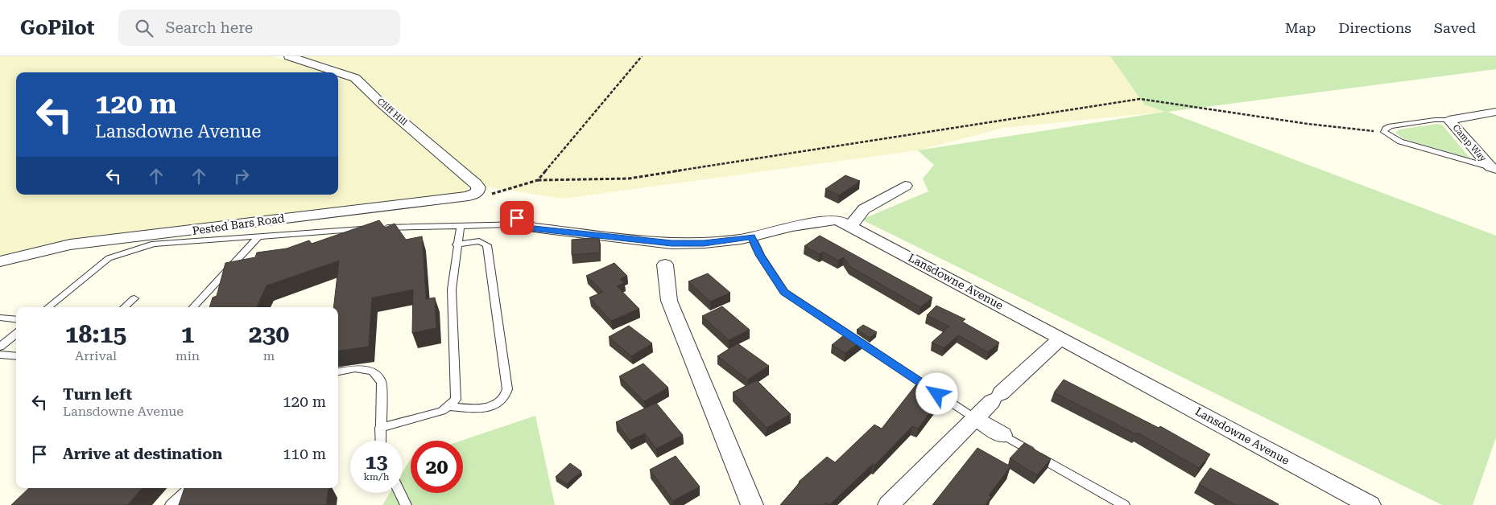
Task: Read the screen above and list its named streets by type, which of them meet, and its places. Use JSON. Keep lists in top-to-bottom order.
{
  "streets": {
    "street": [
      "Cliff Hill",
      "Camp Way",
      "Pested Bars Road",
      "Lansdowne Avenue"
    ]
  },
  "crossings": [
    ["Cliff Hill", "Pested Bars Road"]
  ],
  "page": {
    "header": "GoPilot",
    "search": "Search here",
    "nav": ["Map", "Directions", "Saved"],
    "turn": ["120 m", "Lansdowne Avenue"],
    "eta": [
      "18:15",
      "Arrival",
      "1",
      "min",
      "230",
      "m"
    ],
    "list": [
      {
        "name": "Turn left",
        "note": "Lansdowne Avenue",
        "value": "120 m"
      },
      {
        "name": "Arrive at destination",
        "value": "110 m"
      }
    ],
    "speed": "13 km/h",
    "limit": "20"
  }
}
